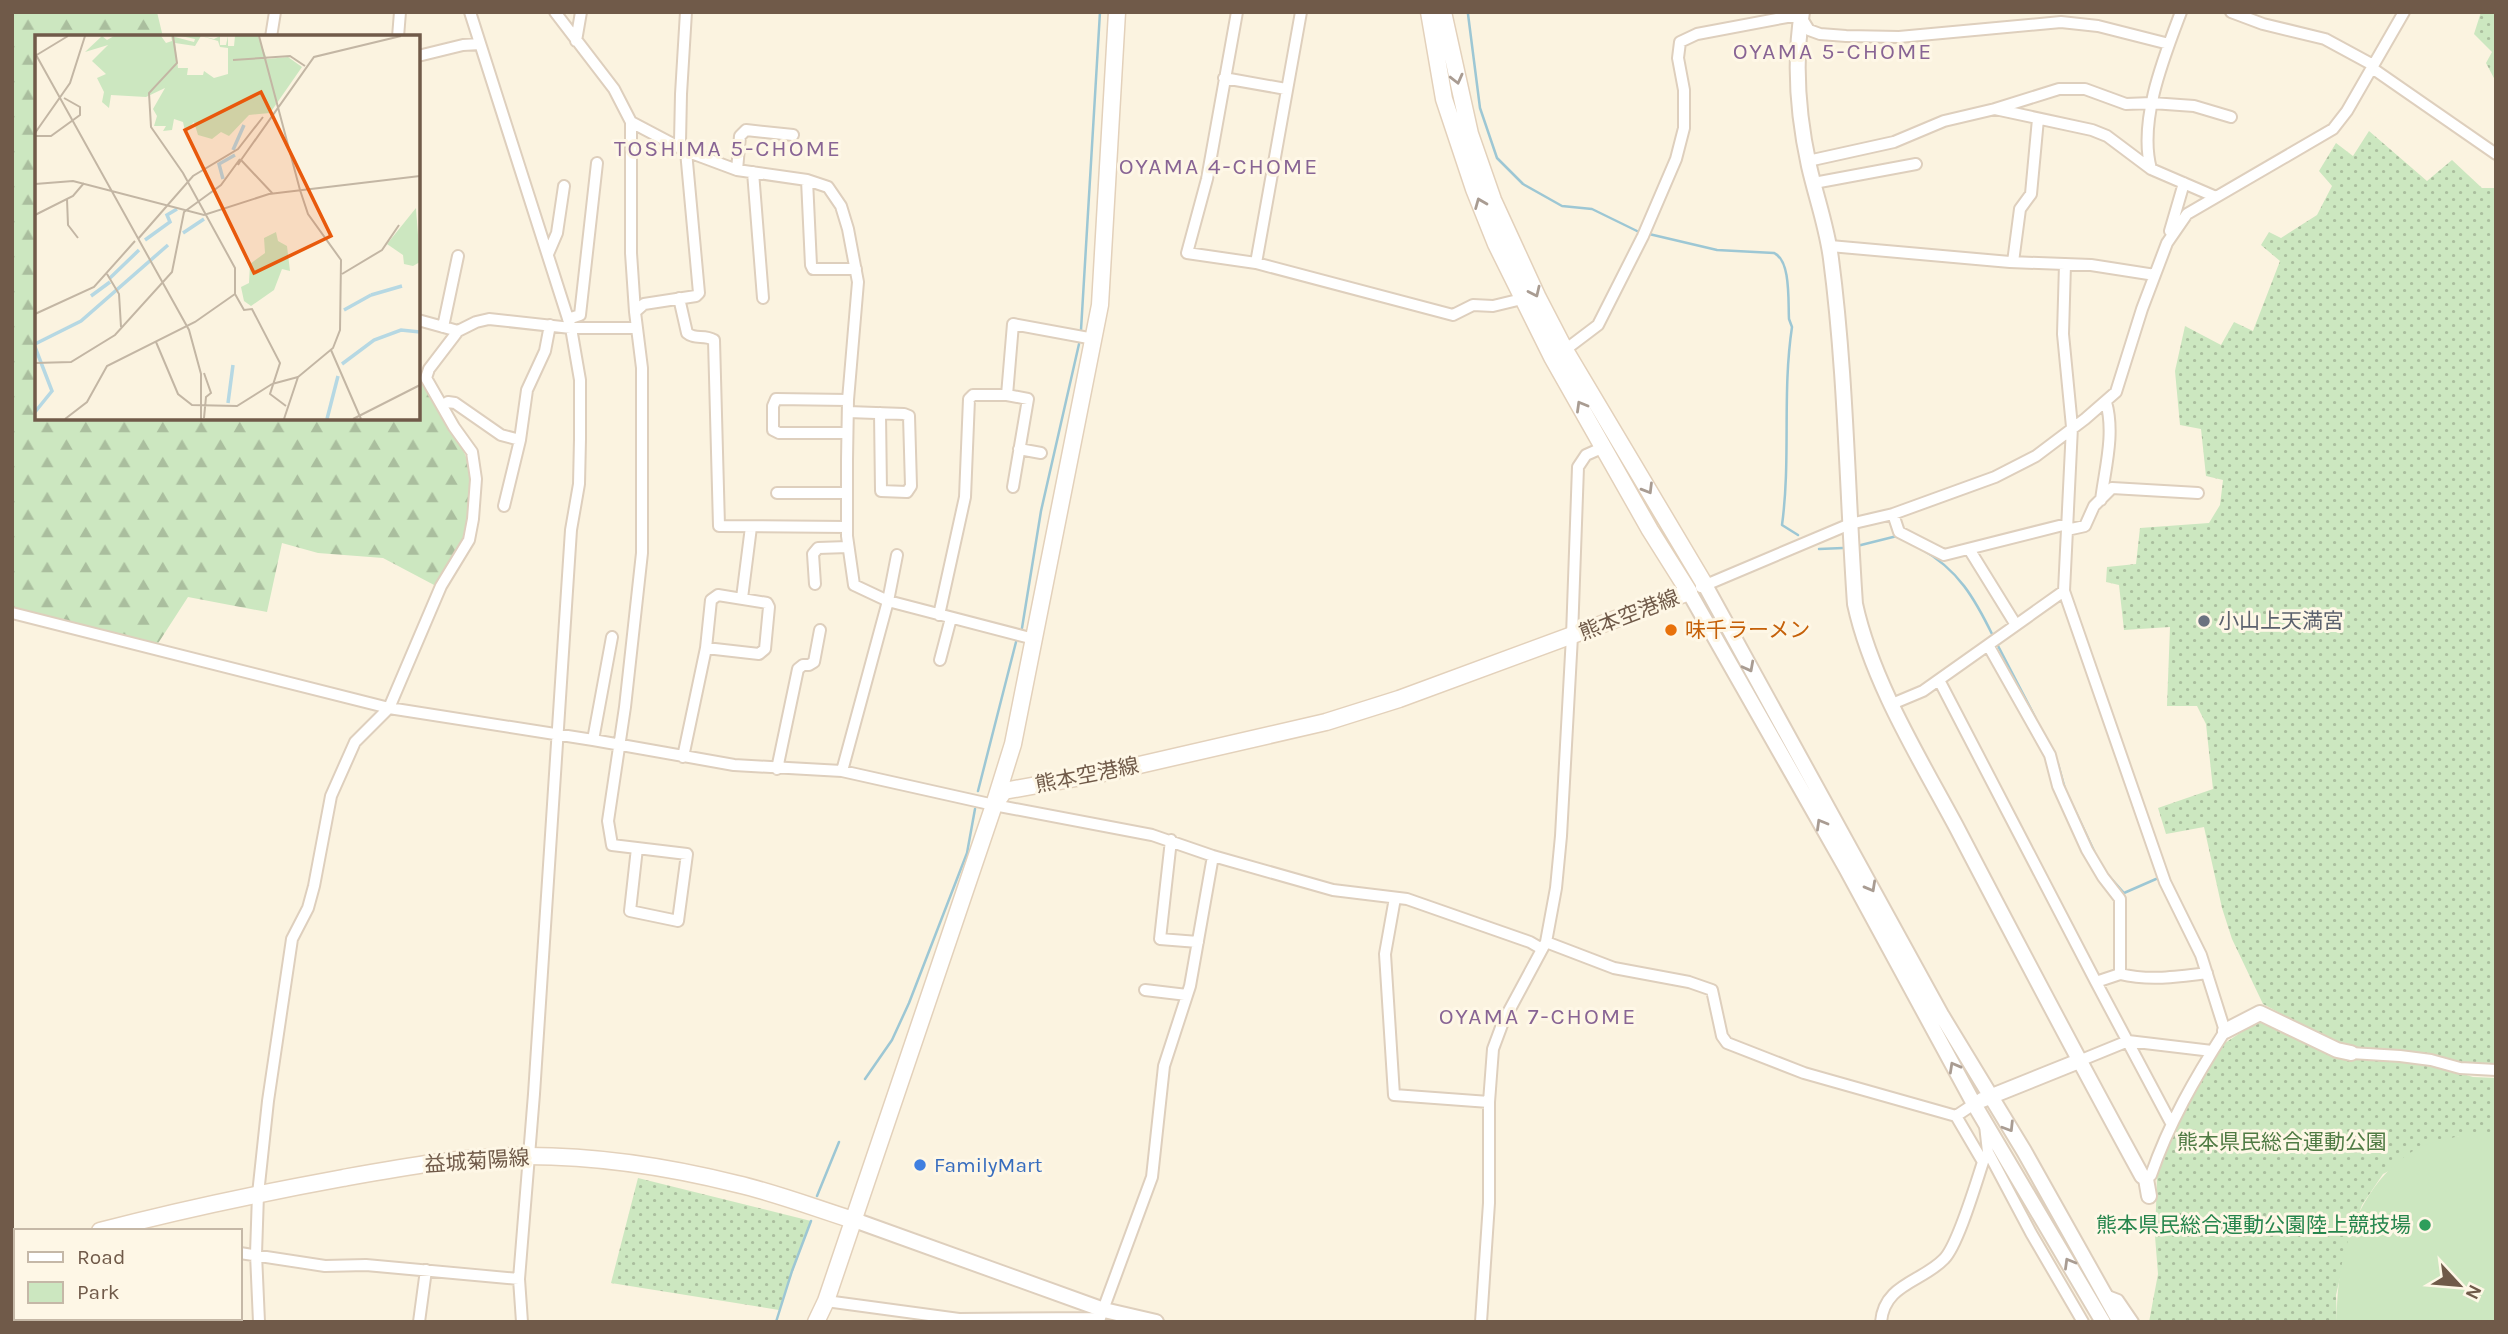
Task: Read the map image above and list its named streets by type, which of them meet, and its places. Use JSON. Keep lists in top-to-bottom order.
{
  "streets": {
    "main road": ["熊本空港線", "益城菊陽線"]
  },
  "crossings": [
    ["熊本空港線", "益城菊陽線"]
  ],
  "districts": [
    "OYAMA 5-CHOME",
    "TOSHIMA 5-CHOME",
    "OYAMA 4-CHOME",
    "OYAMA 7-CHOME"
  ],
  "parks": ["熊本県民総合運動公園"],
  "places": [
    "小山上天満宮",
    "味千ラーメン",
    "FamilyMart",
    "熊本県民総合運動公園陸上競技場"
  ],
  "legend": ["Road", "Park"],
  "north": "bottom right"
}
